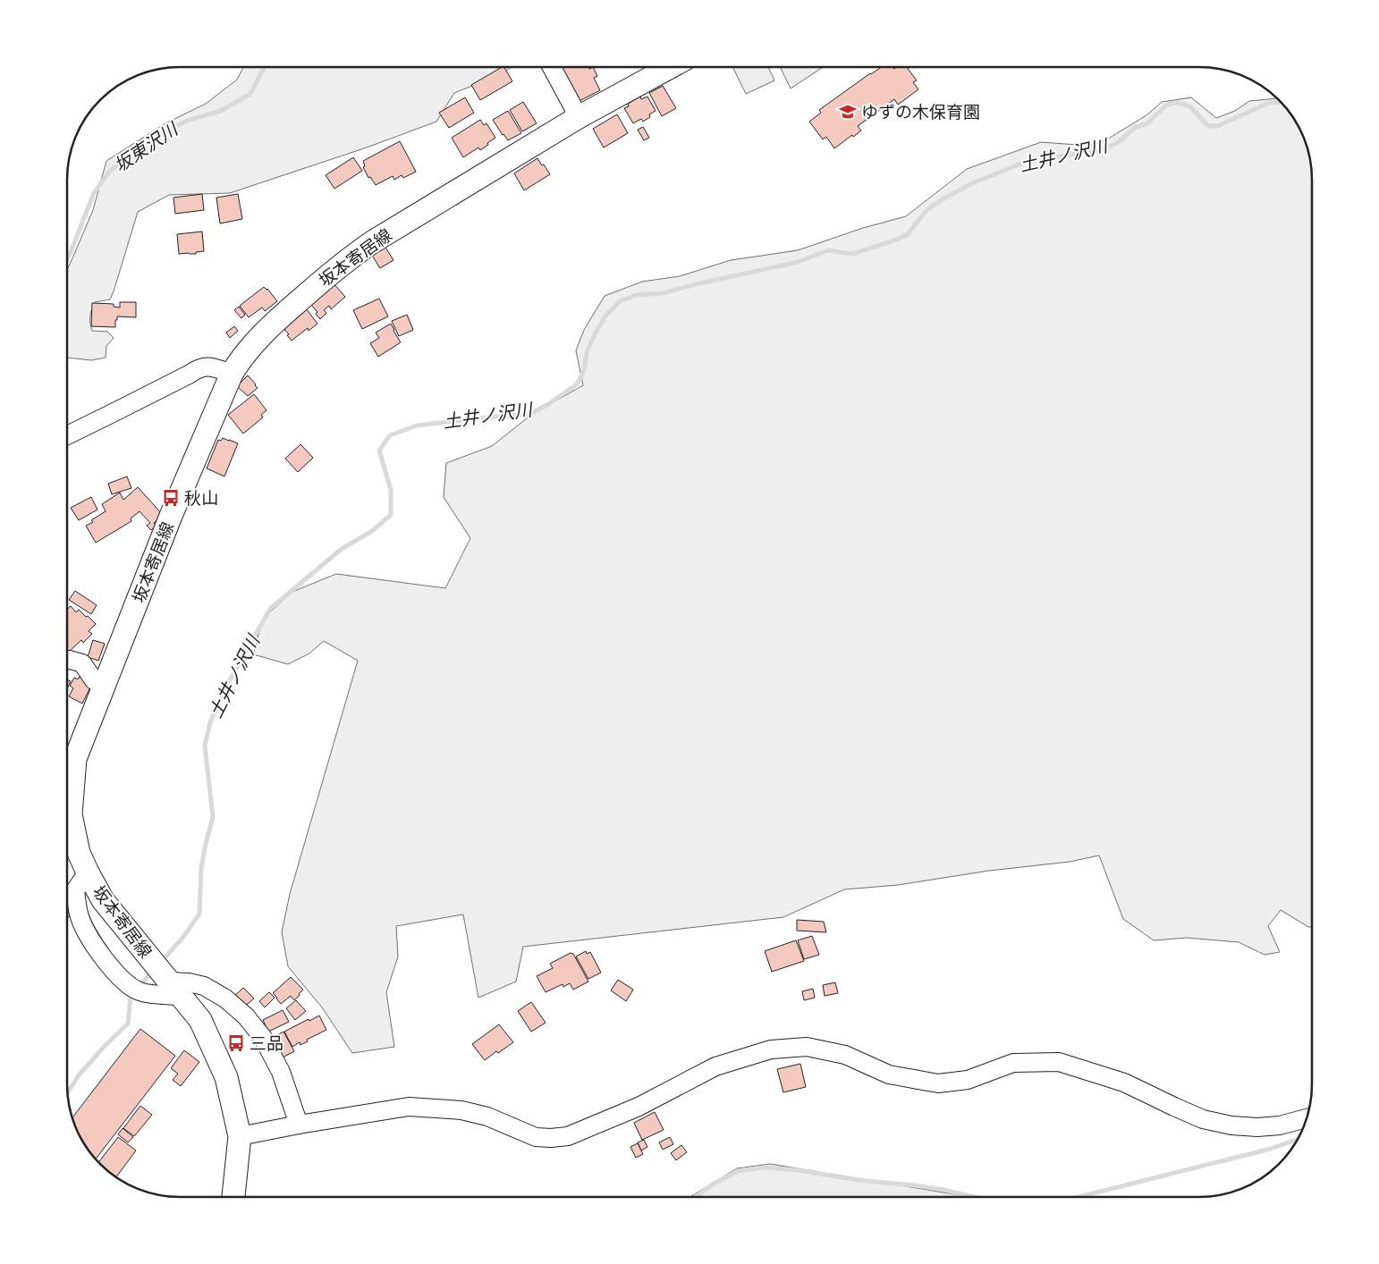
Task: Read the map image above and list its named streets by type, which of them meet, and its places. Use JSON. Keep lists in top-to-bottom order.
{
  "streets": {
    "main road": ["坂本寄居線"]
  },
  "water": ["坂東沢川", "土井ノ沢川"],
  "places": {
    "school or university": ["ゆずの木保育園"],
    "bus stop": ["秋山", "三品"]
  }
}
